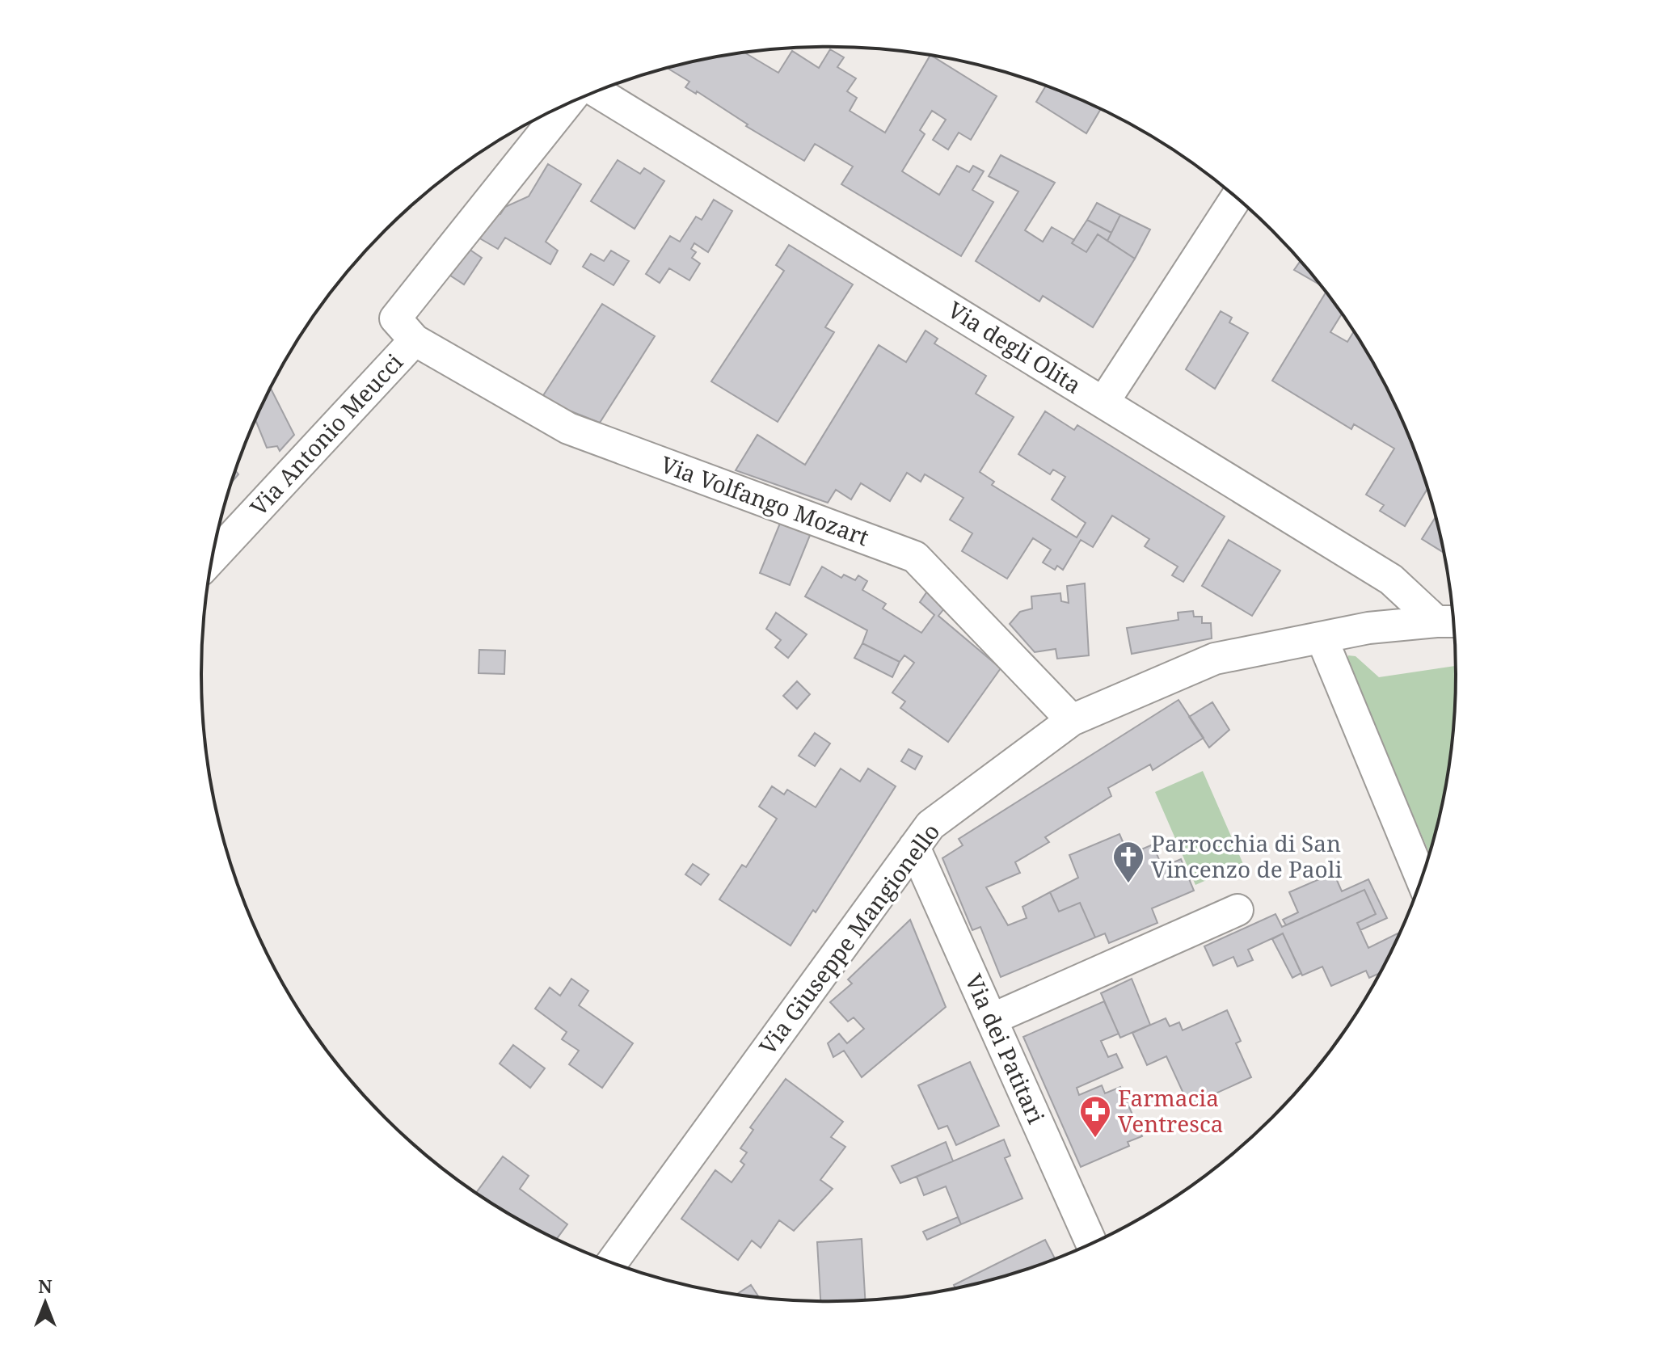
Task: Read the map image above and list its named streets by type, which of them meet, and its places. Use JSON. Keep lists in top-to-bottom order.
{
  "streets": {
    "street": [
      "Via degli Olita",
      "Via Antonio Meucci",
      "Via Volfango Mozart",
      "Via Giuseppe Mangionello",
      "Via dei Patitari"
    ]
  },
  "crossings": [
    ["Via degli Olita", "Via Giuseppe Mangionello"],
    ["Via Antonio Meucci", "Via Volfango Mozart"],
    ["Via Volfango Mozart", "Via Giuseppe Mangionello"],
    ["Via Giuseppe Mangionello", "Via dei Patitari"]
  ],
  "places": {
    "church": ["Parrocchia di San Vincenzo de Paoli"],
    "pharmacy": ["Farmacia Ventresca"]
  },
  "north": "top"
}
